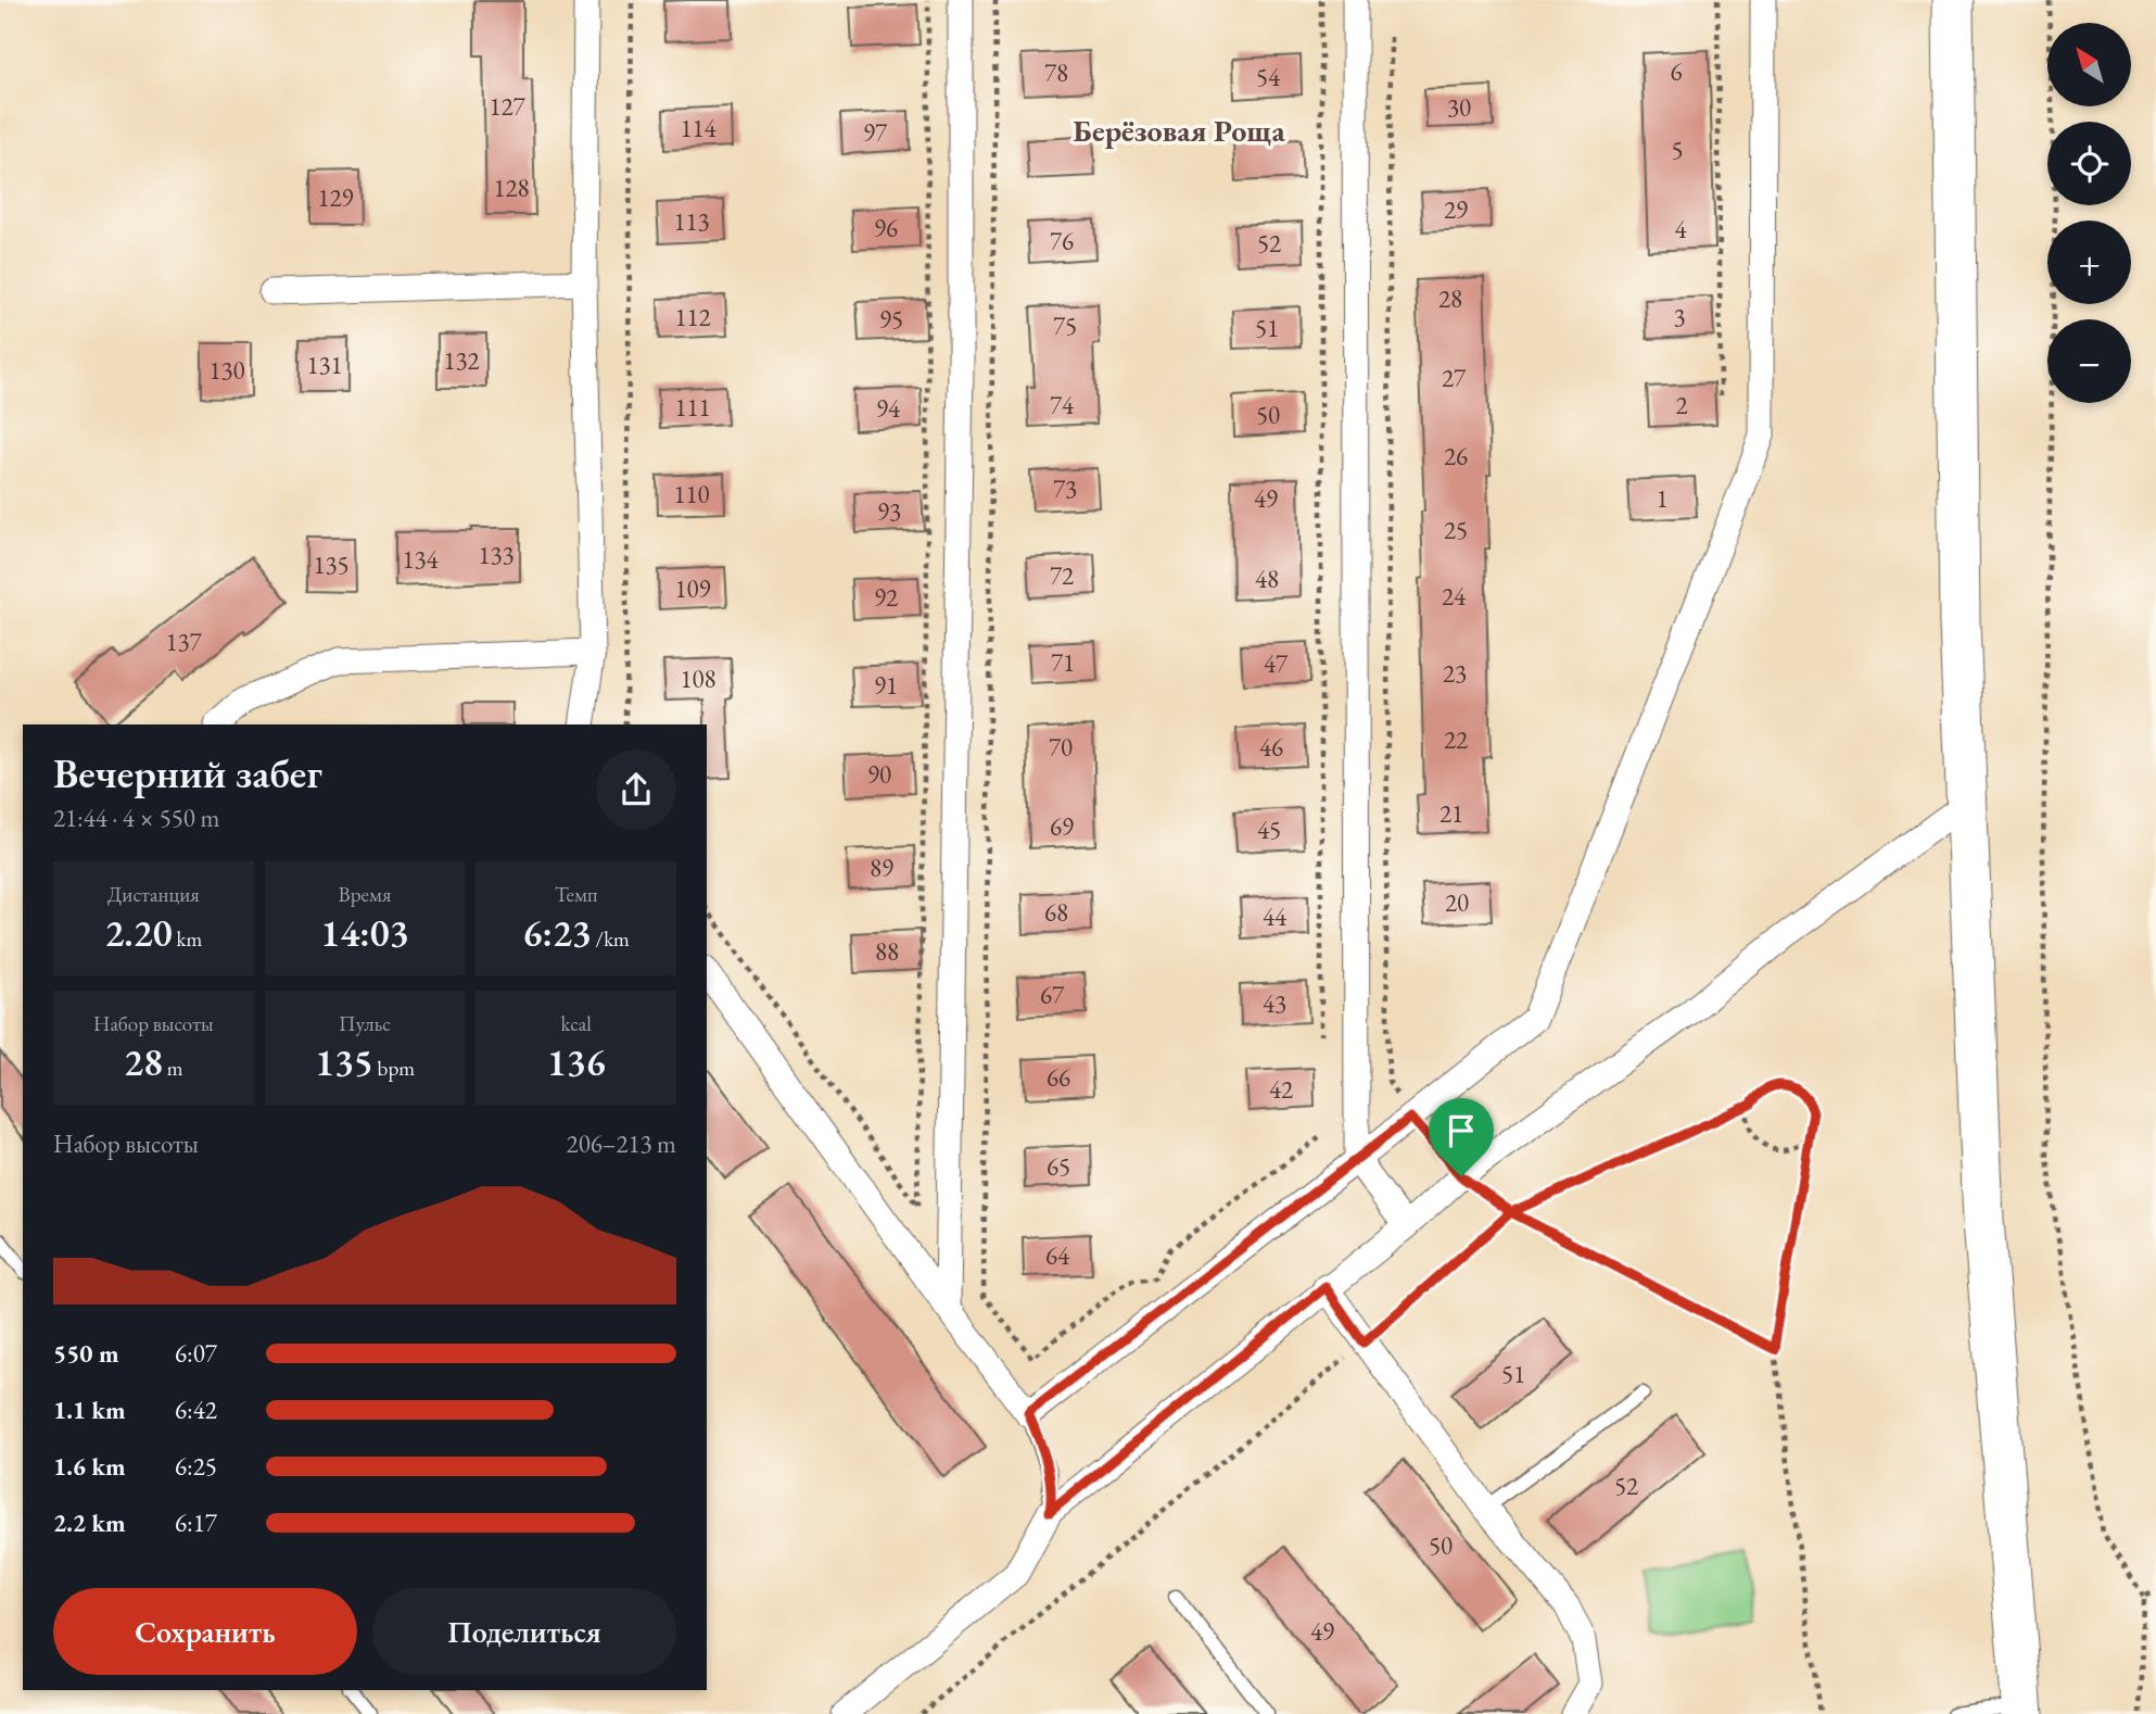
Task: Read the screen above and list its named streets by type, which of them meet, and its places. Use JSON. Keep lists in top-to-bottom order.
{
  "districts": ["Берёзовая Роща"],
  "house_numbers": [
    "6",
    "78",
    "54",
    "127",
    "30",
    "114",
    "97",
    "5",
    "128",
    "129",
    "29",
    "113",
    "96",
    "4",
    "76",
    "52",
    "28",
    "112",
    "3",
    "95",
    "75",
    "51",
    "132",
    "131",
    "130",
    "27",
    "74",
    "2",
    "111",
    "94",
    "50",
    "26",
    "73",
    "110",
    "49",
    "1",
    "93",
    "25",
    "133",
    "134",
    "135",
    "72",
    "48",
    "109",
    "24",
    "92",
    "137",
    "71",
    "47",
    "23",
    "108",
    "91",
    "22",
    "70",
    "46",
    "90",
    "21",
    "69",
    "45",
    "89",
    "20",
    "68",
    "44",
    "88",
    "67",
    "43",
    "66",
    "42",
    "65",
    "64",
    "51",
    "52",
    "50",
    "49"
  ],
  "north": "top left",
  "page": {
    "map_buttons": ["+", "−"],
    "heading": ["Вечерний забег", "21:44 · 4 × 550 m"],
    "stats": [
      ["Дистанция", "2.20 km"],
      ["Время", "14:03"],
      ["Темп", "6:23 /km"],
      ["Набор высоты", "28 m"],
      ["Пульс", "135 bpm"],
      ["kcal", "136"]
    ],
    "chart": ["Набор высоты", "206–213 m"],
    "list": [
      {
        "name": "550 m",
        "note": "6:07"
      },
      {
        "name": "1.1 km",
        "note": "6:42"
      },
      {
        "name": "1.6 km",
        "note": "6:25"
      },
      {
        "name": "2.2 km",
        "note": "6:17"
      }
    ],
    "buttons": ["Сохранить", "Поделиться"]
  }
}
